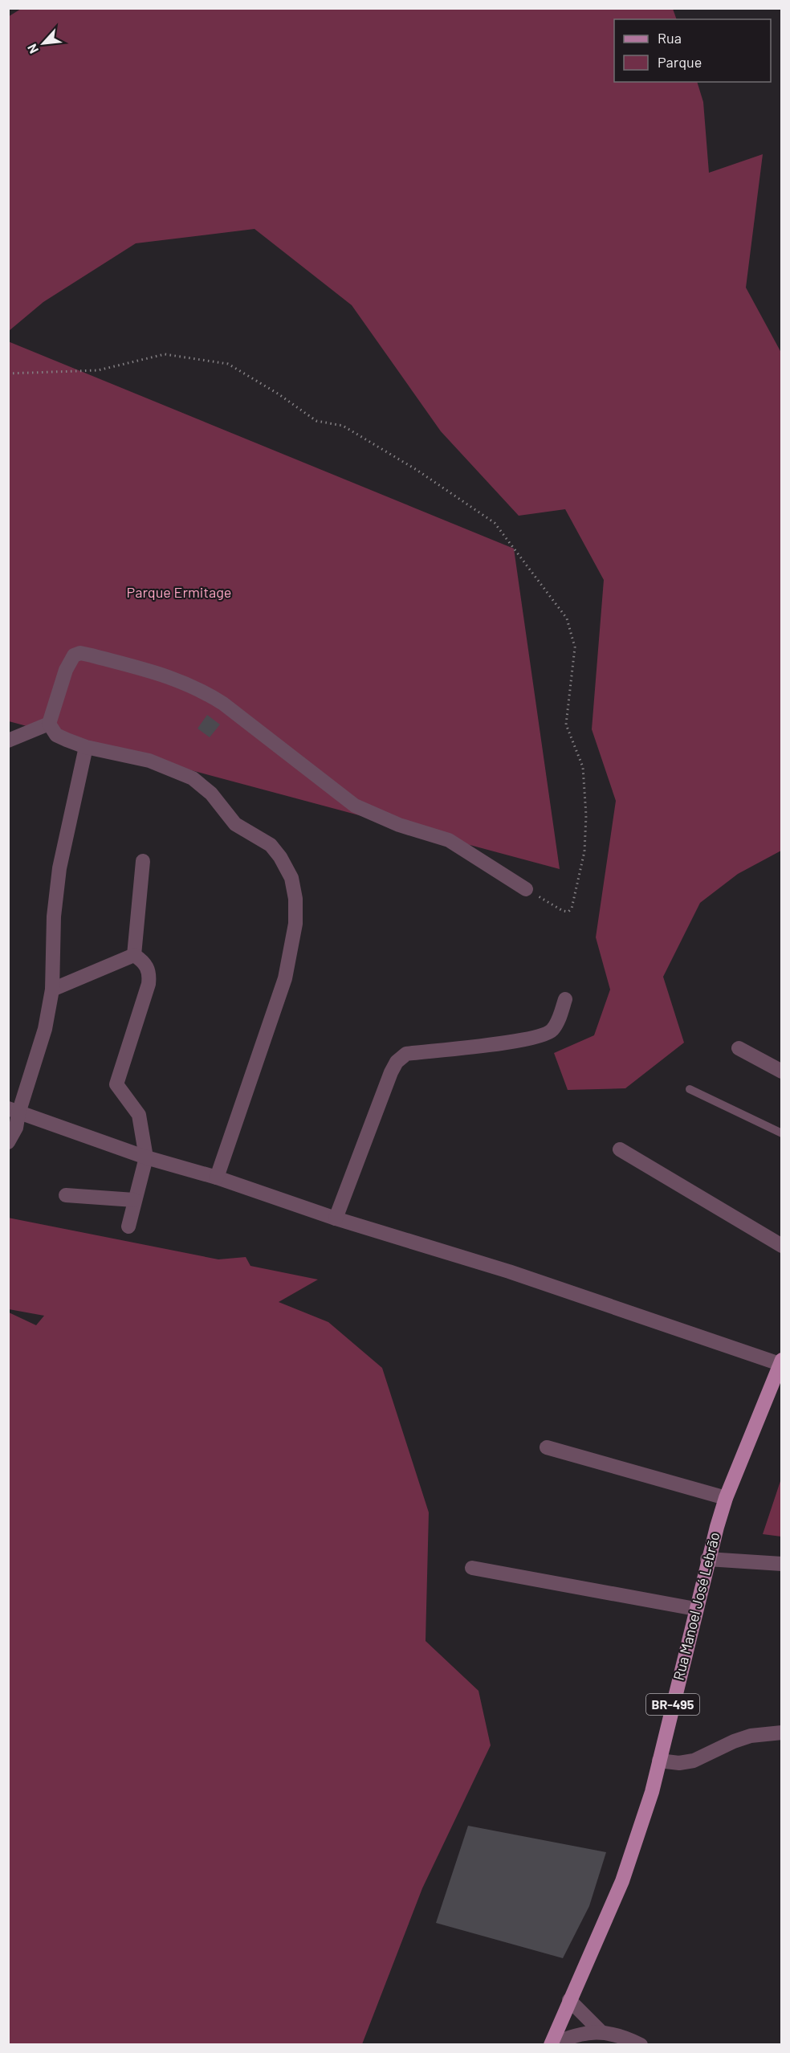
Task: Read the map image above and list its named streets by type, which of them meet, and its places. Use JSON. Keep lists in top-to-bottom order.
{
  "streets": {
    "main road": ["Rua Manoel José Lebrão", "BR-495"]
  },
  "parks": ["Parque Ermitage"],
  "legend": ["Rua", "Parque"],
  "north": "bottom left"
}
